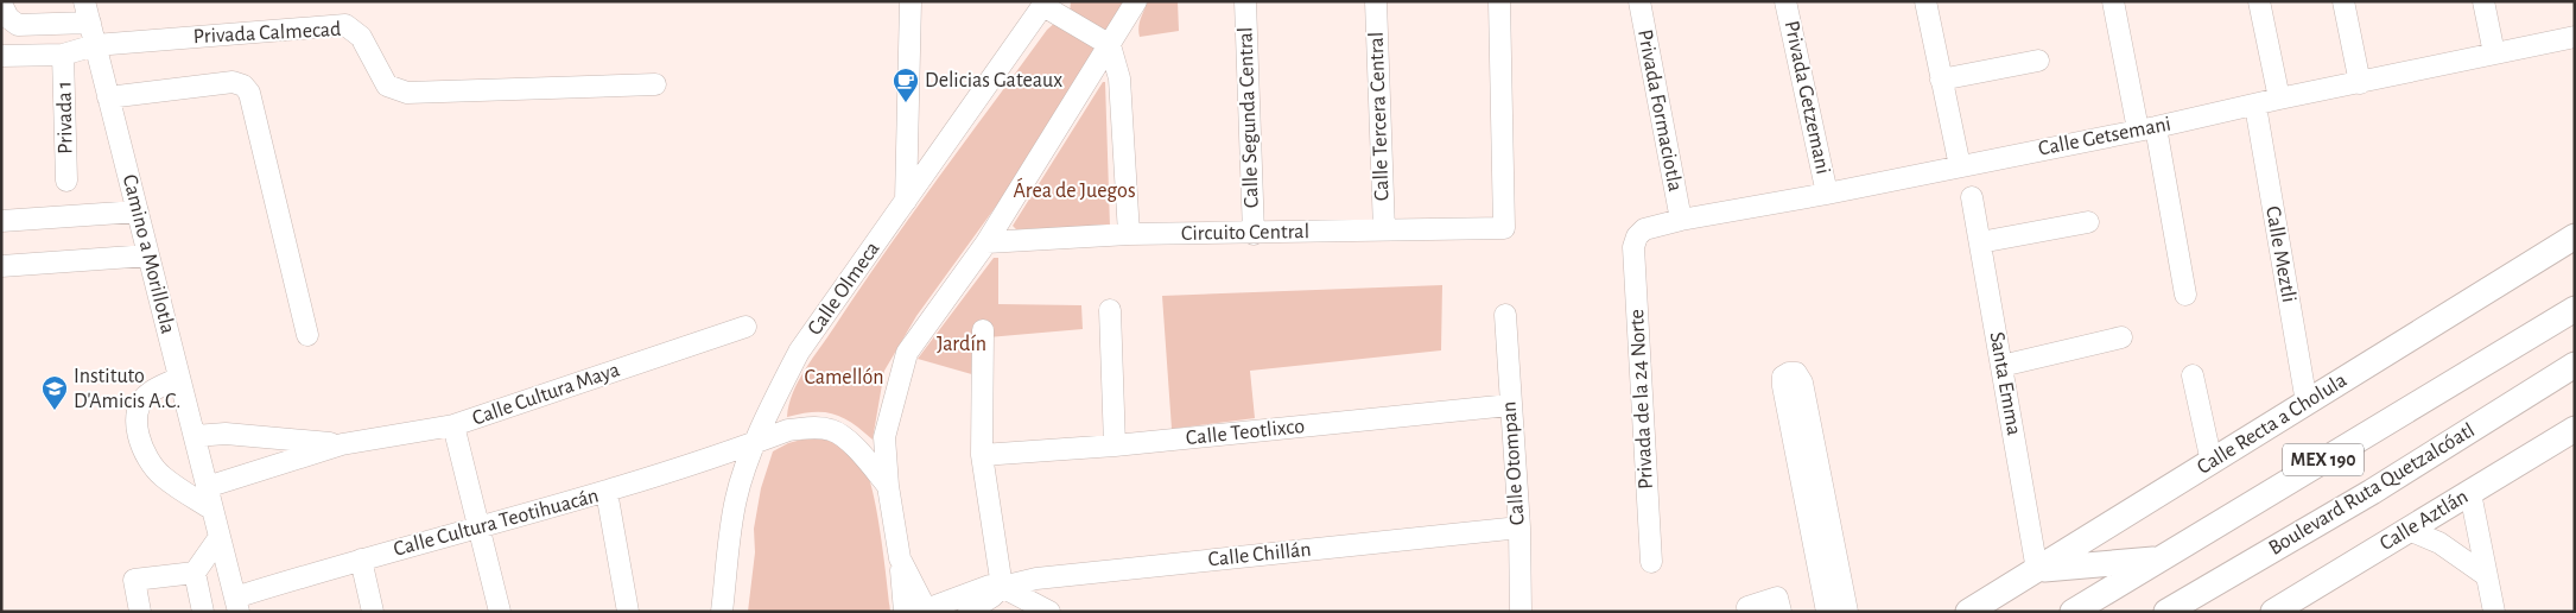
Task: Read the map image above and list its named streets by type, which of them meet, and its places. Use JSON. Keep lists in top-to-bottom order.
{
  "streets": {
    "main road": [
      "Calle Recta a Cholula",
      "MEX 190",
      "Boulevard Ruta Quetzalcóatl",
      "Calle Aztlán"
    ],
    "street": [
      "Privada Calmecad",
      "Privada Getzemani",
      "Privada Formaciotla",
      "Calle Tercera Central",
      "Privada 1",
      "Calle Segunda Central",
      "Calle Getsemani",
      "Circuito Central",
      "Camino a Morillotla",
      "Calle Meztli",
      "Calle Olmeca",
      "Santa Emma",
      "Calle Cultura Maya",
      "Privada de la 24 Norte",
      "Calle Teotlixco",
      "Calle Otompan",
      "Calle Cultura Teotihuacán",
      "Calle Chillán"
    ]
  },
  "crossings": [
    ["Privada Calmecad", "Privada 1"],
    ["Privada Calmecad", "Camino a Morillotla"],
    ["Privada Getzemani", "Calle Getsemani"],
    ["Privada Formaciotla", "Calle Getsemani"],
    ["Calle Tercera Central", "Circuito Central"],
    ["Calle Segunda Central", "Circuito Central"],
    ["Calle Getsemani", "Calle Meztli"],
    ["Calle Getsemani", "Privada de la 24 Norte"],
    ["Camino a Morillotla", "Calle Cultura Maya"],
    ["Camino a Morillotla", "Calle Cultura Teotihuacán"],
    ["Calle Meztli", "Calle Recta a Cholula"],
    ["Calle Olmeca", "Calle Cultura Teotihuacán"],
    ["Santa Emma", "Calle Recta a Cholula"],
    ["Calle Teotlixco", "Calle Otompan"],
    ["Calle Otompan", "Calle Chillán"]
  ],
  "parks": ["Área de Juegos", "Jardín", "Camellón"],
  "places": {
    "cafe": ["Delicias Gateaux"],
    "school or university": ["Instituto D'Amicis A.C."]
  }
}
